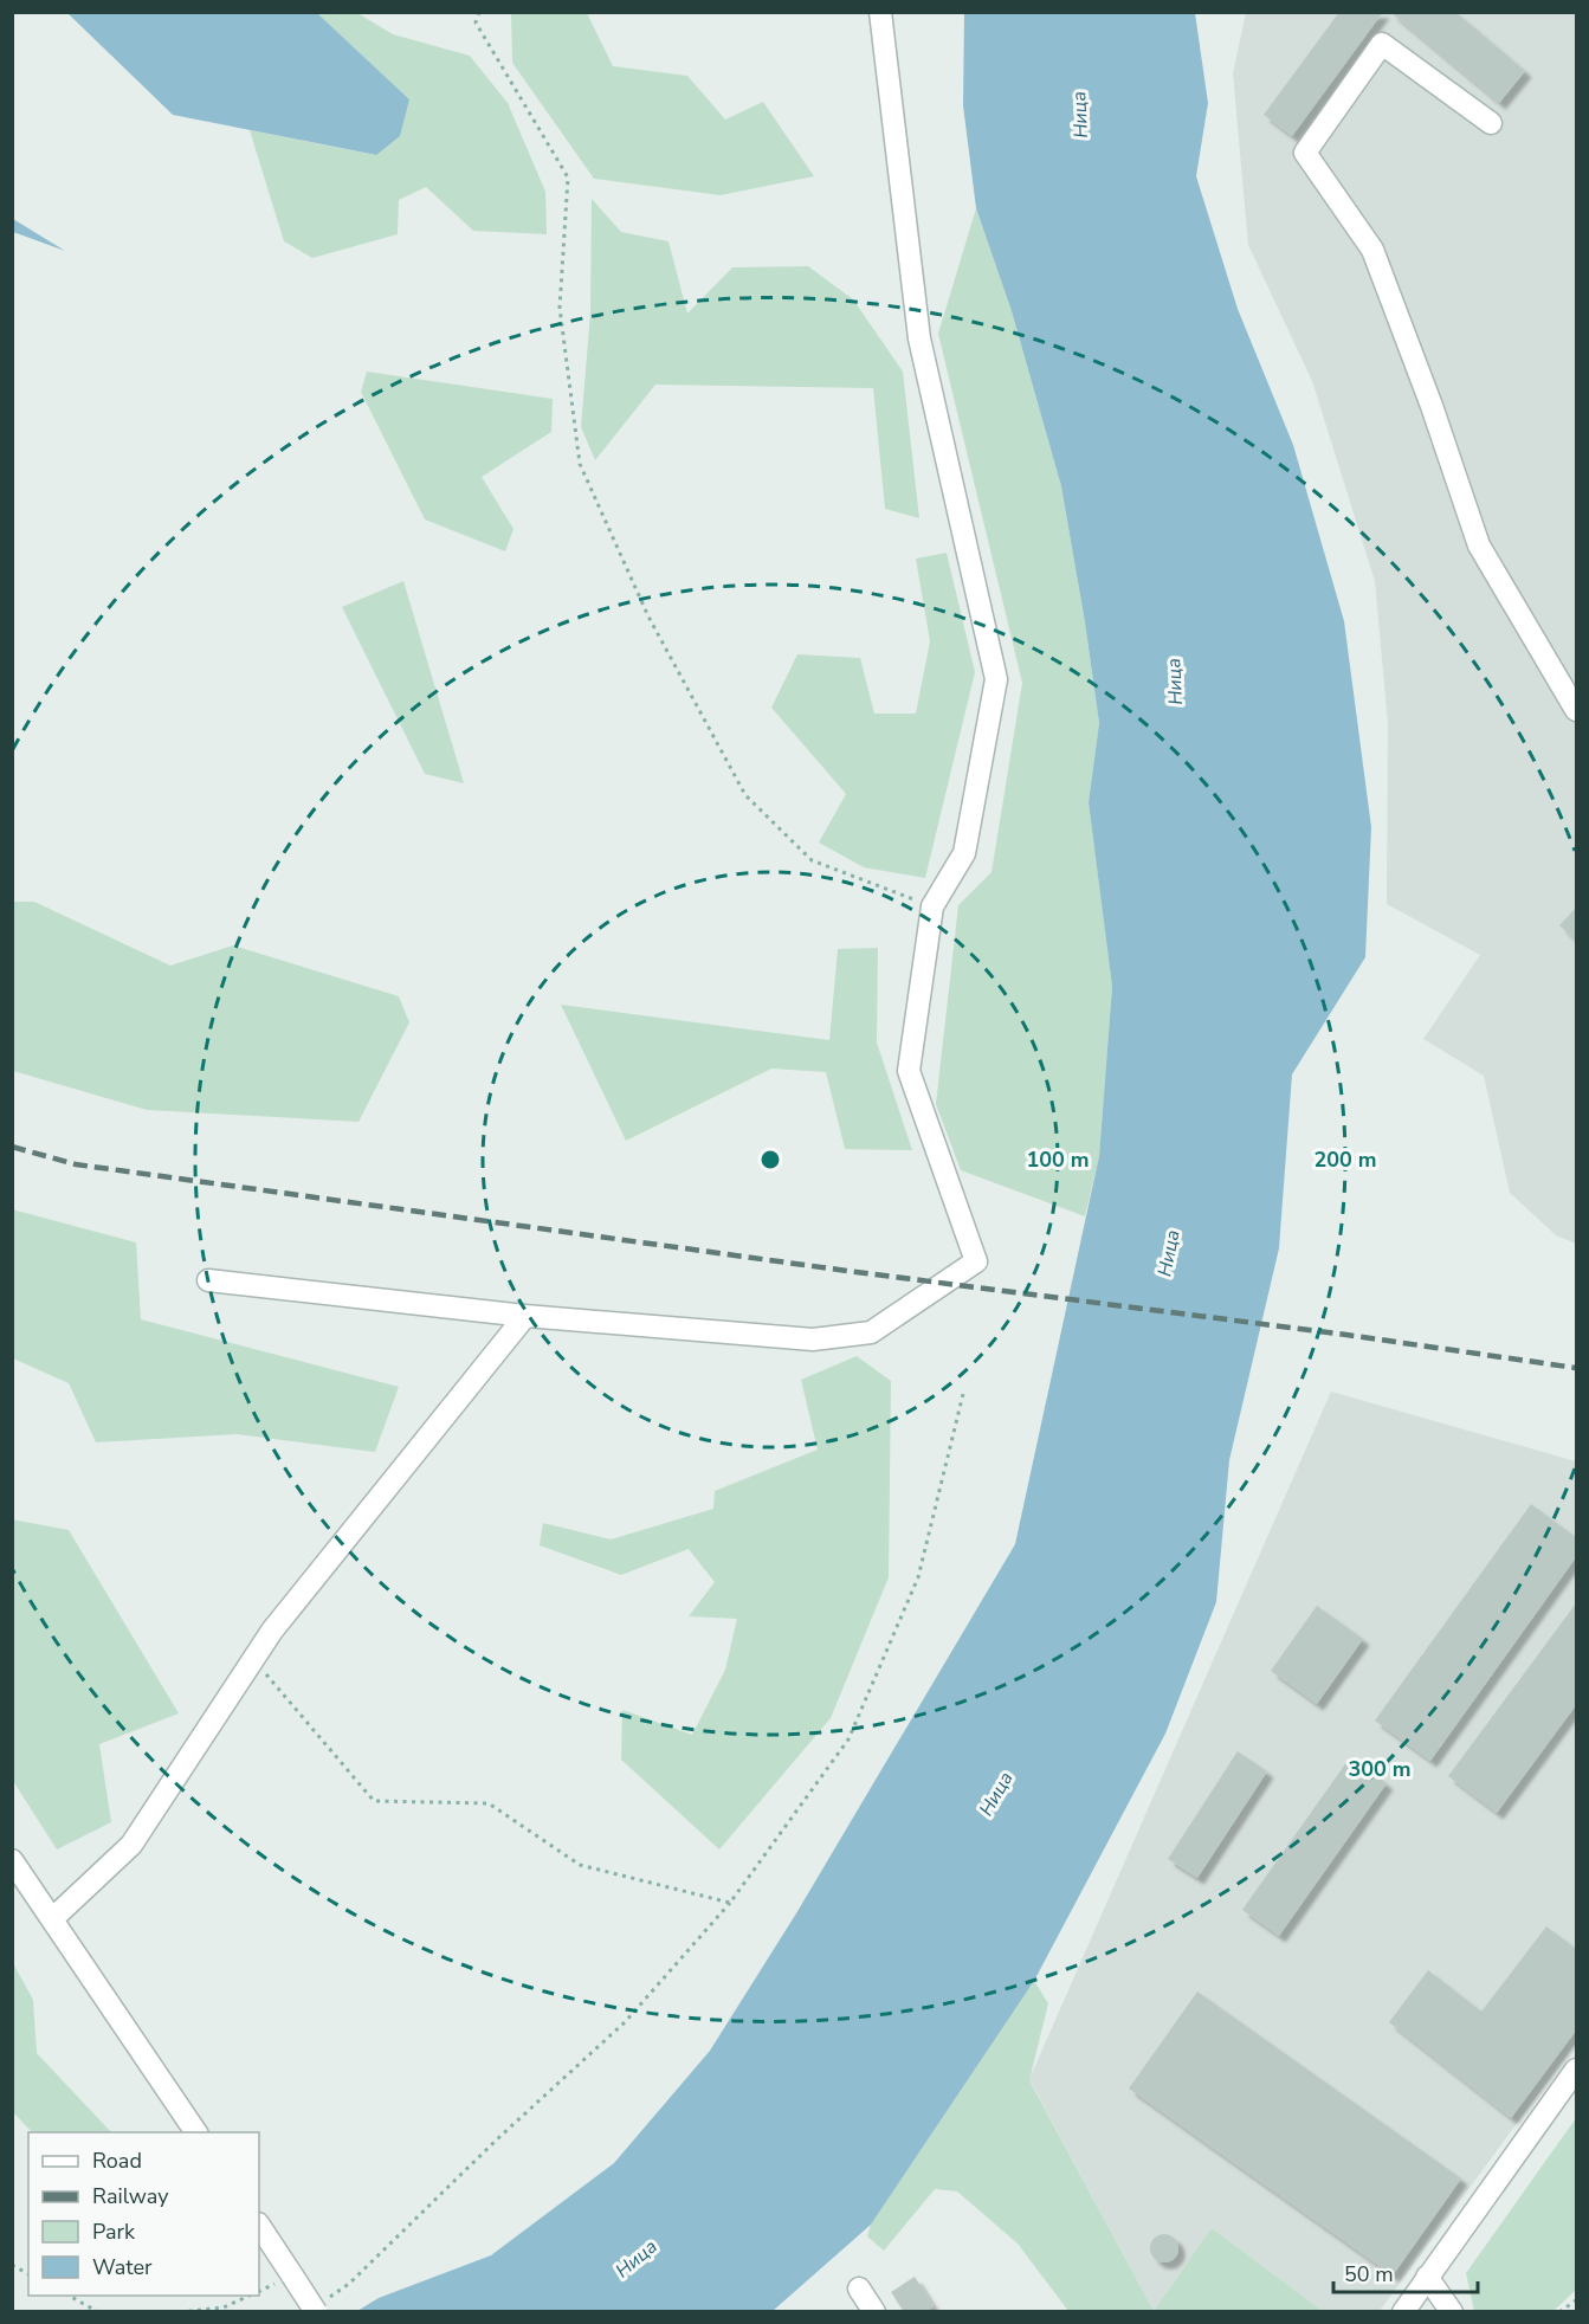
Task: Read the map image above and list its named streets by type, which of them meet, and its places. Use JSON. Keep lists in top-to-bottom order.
{
  "water": ["Ница"],
  "legend": [
    "Road",
    "Railway",
    "Park",
    "Water"
  ],
  "scale_bar": "50 m",
  "rings": ["100 m", "200 m", "300 m"]
}
